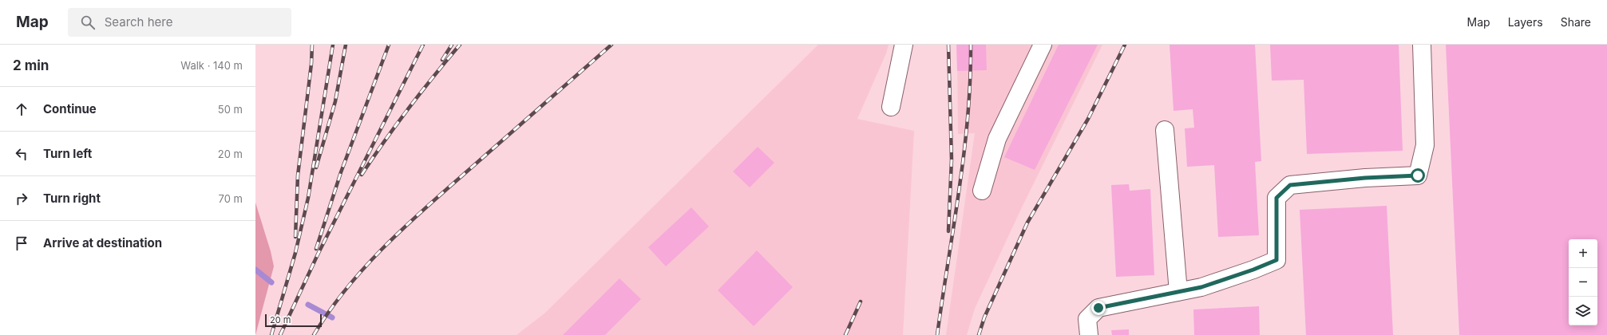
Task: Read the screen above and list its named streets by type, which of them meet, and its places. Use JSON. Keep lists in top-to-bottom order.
{
  "scale_bar": "20 m",
  "page": {
    "header": "Map",
    "search": "Search here",
    "nav": ["Map", "Layers", "Share"],
    "heading": ["2 min", "Walk · 140 m"],
    "list": [
      ["Continue", "50 m"],
      ["Turn left", "20 m"],
      ["Turn right", "70 m"],
      "Arrive at destination"
    ],
    "map_buttons": ["+", "−"],
    "scale": "20 m"
  }
}
